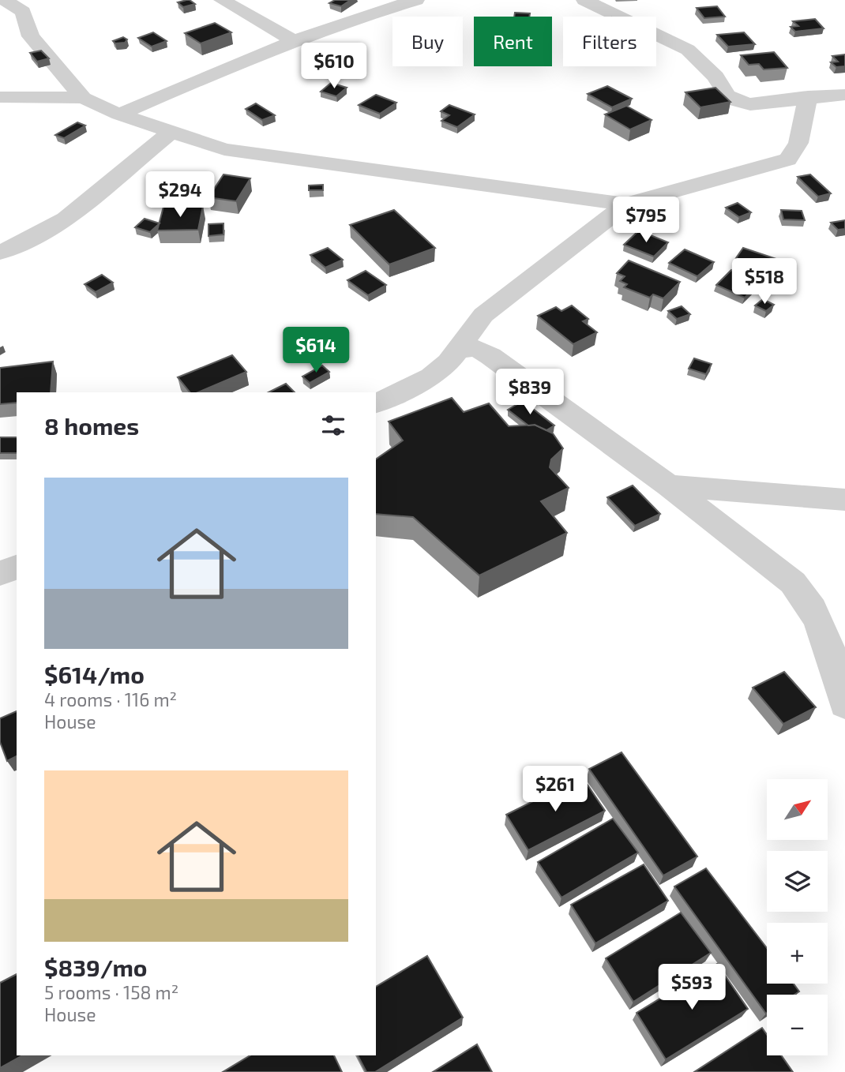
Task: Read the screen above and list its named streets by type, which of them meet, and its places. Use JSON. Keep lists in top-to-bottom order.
{
  "north": "top right",
  "page": {
    "chip": ["Buy", "Rent", "Filters"],
    "price": [
      "$610",
      "$294",
      "$795",
      "$518",
      "$614",
      "$839",
      "$261",
      "$593"
    ],
    "heading": "8 homes",
    "list": [
      {
        "name": "$614/mo",
        "note": "4 rooms · 116 m² · House"
      },
      {
        "name": "$839/mo",
        "note": "5 rooms · 158 m² · House"
      }
    ],
    "map_buttons": ["+", "−"]
  }
}
